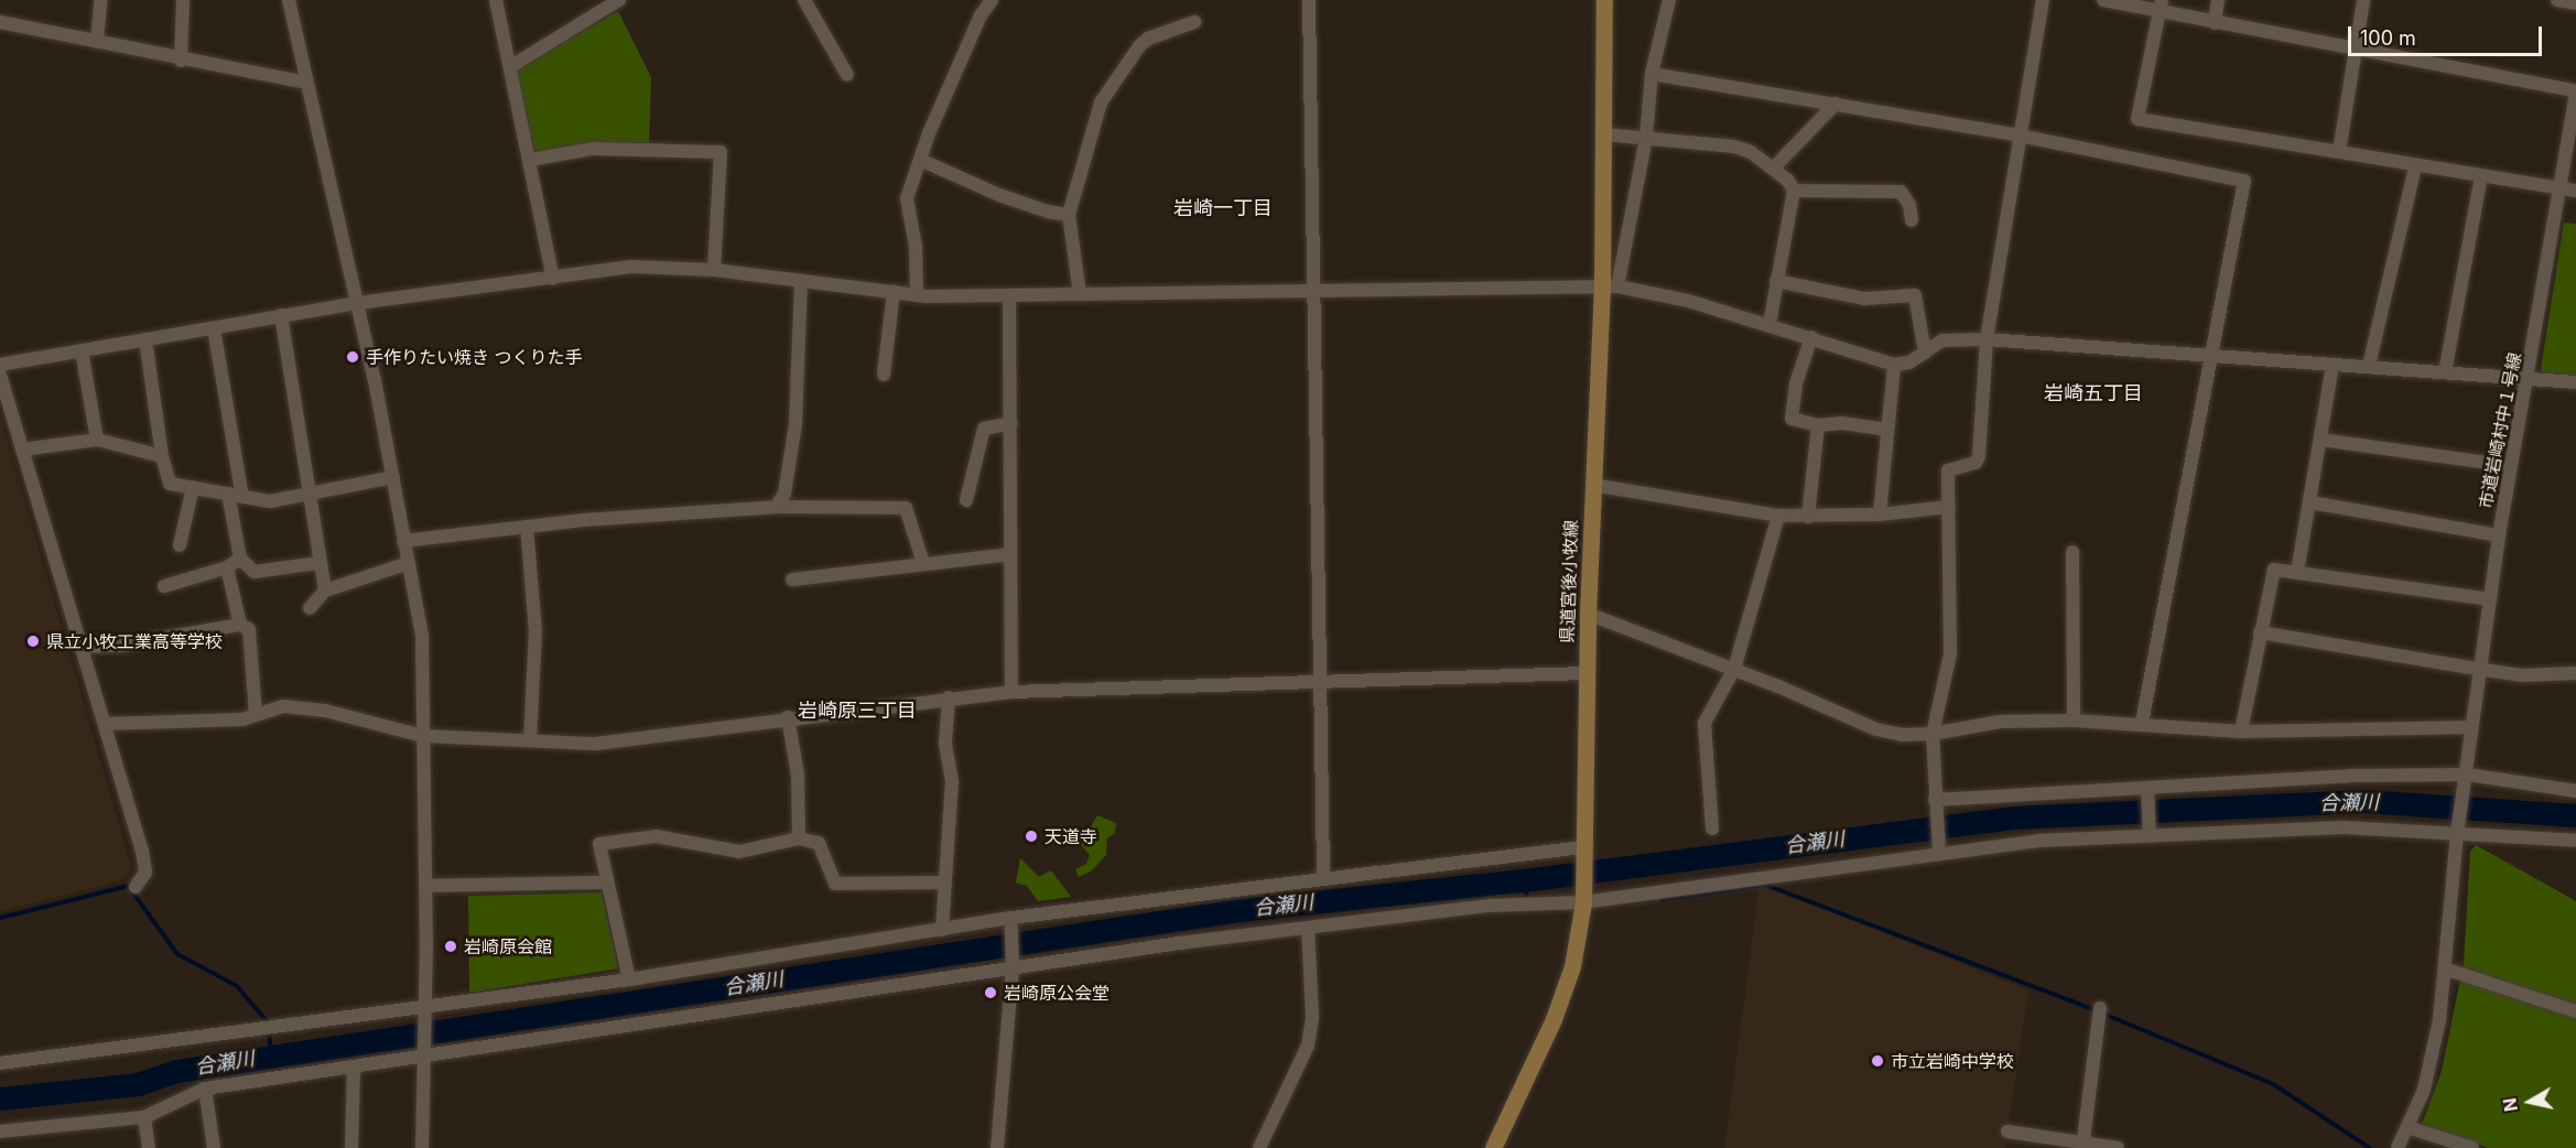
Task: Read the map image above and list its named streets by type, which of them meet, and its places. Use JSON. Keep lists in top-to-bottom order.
{
  "streets": {
    "main road": ["県道宮後小牧線"],
    "street": ["市道岩崎村中１号線"]
  },
  "districts": ["岩崎一丁目", "岩崎五丁目", "岩崎原三丁目"],
  "water": ["合瀬川"],
  "places": [
    "手作りたい焼き つくりた手",
    "県立小牧工業高等学校",
    "天道寺",
    "岩崎原会館",
    "岩崎原公会堂",
    "市立岩崎中学校"
  ],
  "scale_bar": "100 m",
  "north": "left"
}
